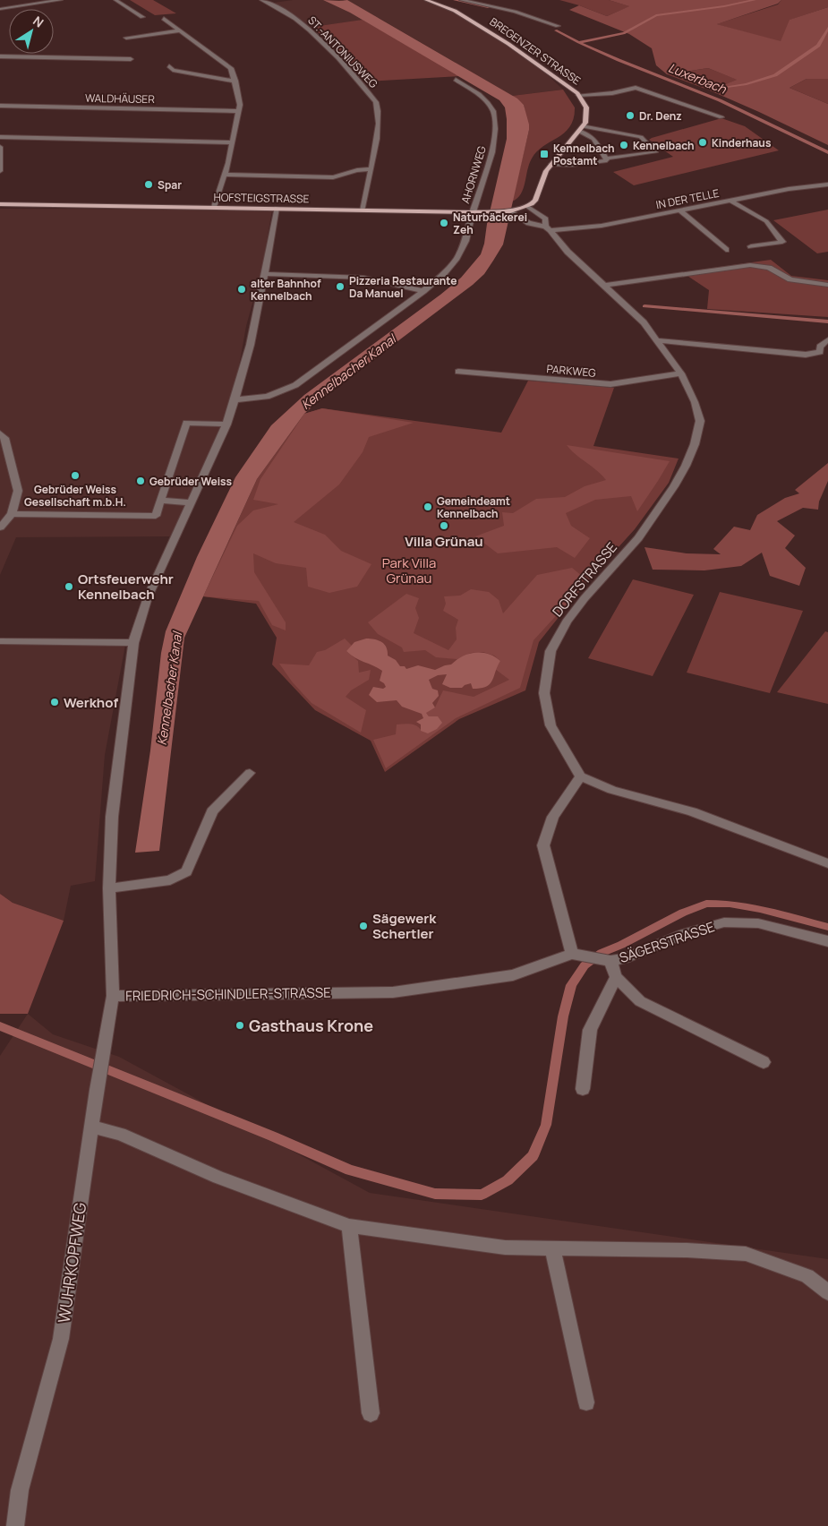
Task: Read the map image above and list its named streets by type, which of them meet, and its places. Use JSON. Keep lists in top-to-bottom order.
{
  "streets": {
    "main road": ["BREGENZER STRASSE", "HOFSTEIGSTRASSE"],
    "street": [
      "ST.-ANTONIUSWEG",
      "WALDHÄUSER",
      "AHORNWEG",
      "IN DER TELLE",
      "PARKWEG",
      "DORFSTRASSE",
      "SÄGERSTRASSE",
      "FRIEDRICH-SCHINDLER-STRASSE",
      "WUHRKOPFWEG"
    ]
  },
  "crossings": [
    ["BREGENZER STRASSE", "HOFSTEIGSTRASSE"],
    ["BREGENZER STRASSE", "DORFSTRASSE"],
    ["ST.-ANTONIUSWEG", "HOFSTEIGSTRASSE"],
    ["AHORNWEG", "HOFSTEIGSTRASSE"],
    ["HOFSTEIGSTRASSE", "DORFSTRASSE"],
    ["HOFSTEIGSTRASSE", "FRIEDRICH-SCHINDLER-STRASSE"],
    ["IN DER TELLE", "DORFSTRASSE"],
    ["PARKWEG", "DORFSTRASSE"],
    ["SÄGERSTRASSE", "FRIEDRICH-SCHINDLER-STRASSE"],
    ["FRIEDRICH-SCHINDLER-STRASSE", "WUHRKOPFWEG"]
  ],
  "water": ["Luxerbach", "Kennelbacher Kanal"],
  "parks": ["Park Villa Grünau"],
  "places": {
    "other": [
      "Dr. Denz",
      "Kinderhaus",
      "Kennelbach",
      "Spar",
      "Naturbäckerei Zeh",
      "Pizzeria Restaurante Da Manuel",
      "alter Bahnhof Kennelbach",
      "Gebrüder Weiss Gesellschaft m.b.H.",
      "Gebrüder Weiss",
      "Gemeindeamt Kennelbach",
      "Villa Grünau",
      "Ortsfeuerwehr Kennelbach",
      "Werkhof",
      "Sägewerk Schertler",
      "Gasthaus Krone"
    ],
    "transit": ["Kennelbach Postamt"]
  },
  "north": "top right"
}
